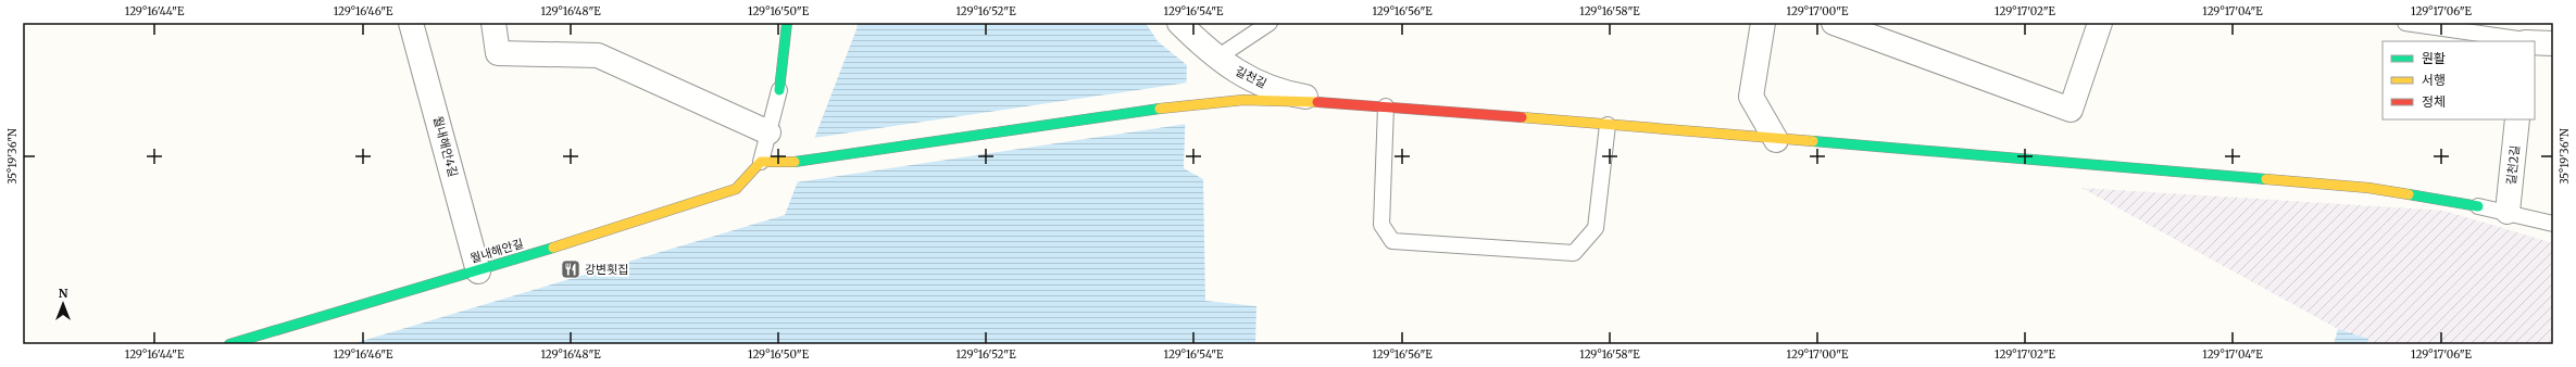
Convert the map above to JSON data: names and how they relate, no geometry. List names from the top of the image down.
{
  "streets": {
    "street": [
      "길천길",
      "월내해안4길",
      "길천2길",
      "월내해안길"
    ]
  },
  "crossings": [
    ["월내해안4길", "월내해안길"]
  ],
  "places": {
    "restaurant": ["강변횟집"]
  },
  "legend": ["원활", "서행", "정체"],
  "north": "top",
  "coordinates": [
    "129°16'44\"E",
    "129°16'46\"E",
    "129°16'48\"E",
    "129°16'50\"E",
    "129°16'52\"E",
    "129°16'54\"E",
    "129°16'56\"E",
    "129°16'58\"E",
    "129°17'00\"E",
    "129°17'02\"E",
    "129°17'04\"E",
    "129°17'06\"E",
    "35°19'36\"N"
  ]
}
